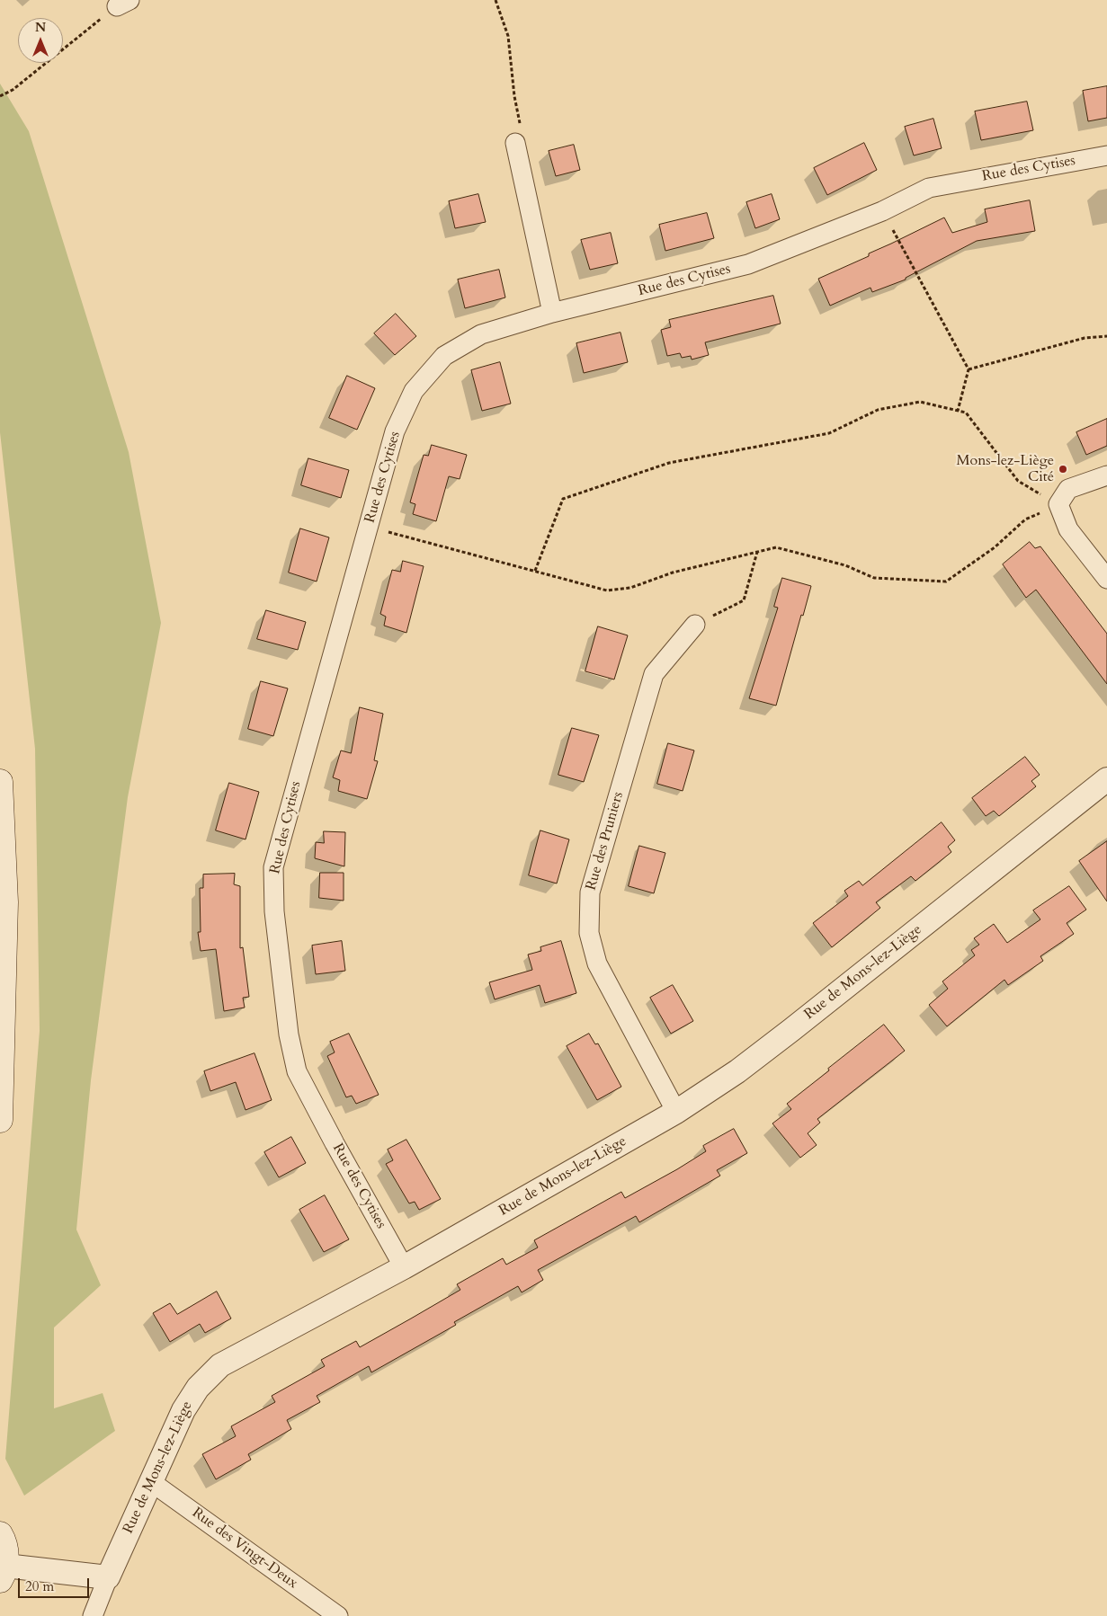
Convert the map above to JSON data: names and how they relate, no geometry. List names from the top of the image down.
{
  "streets": {
    "street": [
      "Rue des Cytises",
      "Rue des Pruniers",
      "Rue de Mons-lez-Liège",
      "Rue des Vingt-Deux"
    ]
  },
  "crossings": [
    ["Rue des Cytises", "Rue de Mons-lez-Liège"],
    ["Rue des Pruniers", "Rue de Mons-lez-Liège"],
    ["Rue de Mons-lez-Liège", "Rue des Vingt-Deux"]
  ],
  "places": ["Mons-lez-Liège Cité"],
  "scale_bar": "20 m",
  "north": "top"
}
